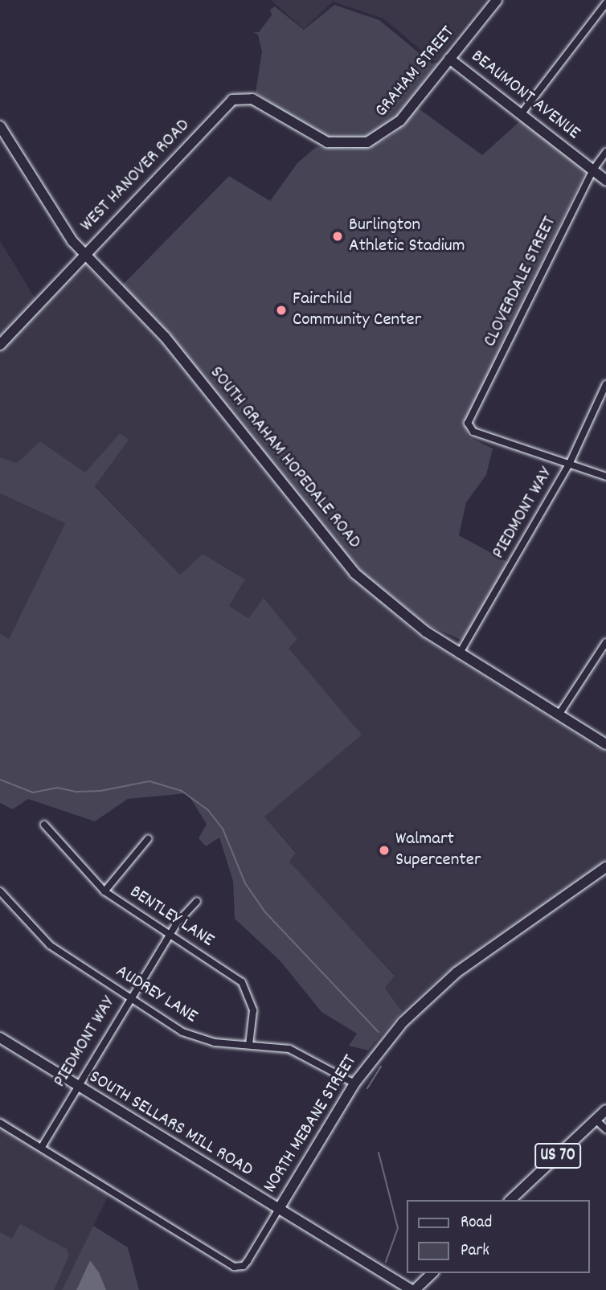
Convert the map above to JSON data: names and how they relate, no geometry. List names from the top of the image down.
{
  "streets": {
    "street": [
      "GRAHAM STREET",
      "BEAUMONT AVENUE",
      "WEST HANOVER ROAD",
      "CLOVERDALE STREET",
      "SOUTH GRAHAM HOPEDALE ROAD",
      "PIEDMONT WAY",
      "BENTLEY LANE",
      "AUDREY LANE",
      "SOUTH SELLARS MILL ROAD",
      "NORTH MEBANE STREET",
      "US 70"
    ]
  },
  "crossings": [
    ["GRAHAM STREET", "BEAUMONT AVENUE"],
    ["GRAHAM STREET", "WEST HANOVER ROAD"],
    ["BEAUMONT AVENUE", "CLOVERDALE STREET"],
    ["WEST HANOVER ROAD", "SOUTH GRAHAM HOPEDALE ROAD"],
    ["CLOVERDALE STREET", "PIEDMONT WAY"],
    ["SOUTH GRAHAM HOPEDALE ROAD", "PIEDMONT WAY"],
    ["PIEDMONT WAY", "BENTLEY LANE"],
    ["PIEDMONT WAY", "AUDREY LANE"],
    ["PIEDMONT WAY", "SOUTH SELLARS MILL ROAD"],
    ["PIEDMONT WAY", "NORTH MEBANE STREET"],
    ["BENTLEY LANE", "AUDREY LANE"],
    ["AUDREY LANE", "NORTH MEBANE STREET"],
    ["SOUTH SELLARS MILL ROAD", "NORTH MEBANE STREET"]
  ],
  "places": ["Burlington Athletic Stadium", "Fairchild Community Center", "Walmart Supercenter"],
  "legend": ["Road", "Park"]
}
